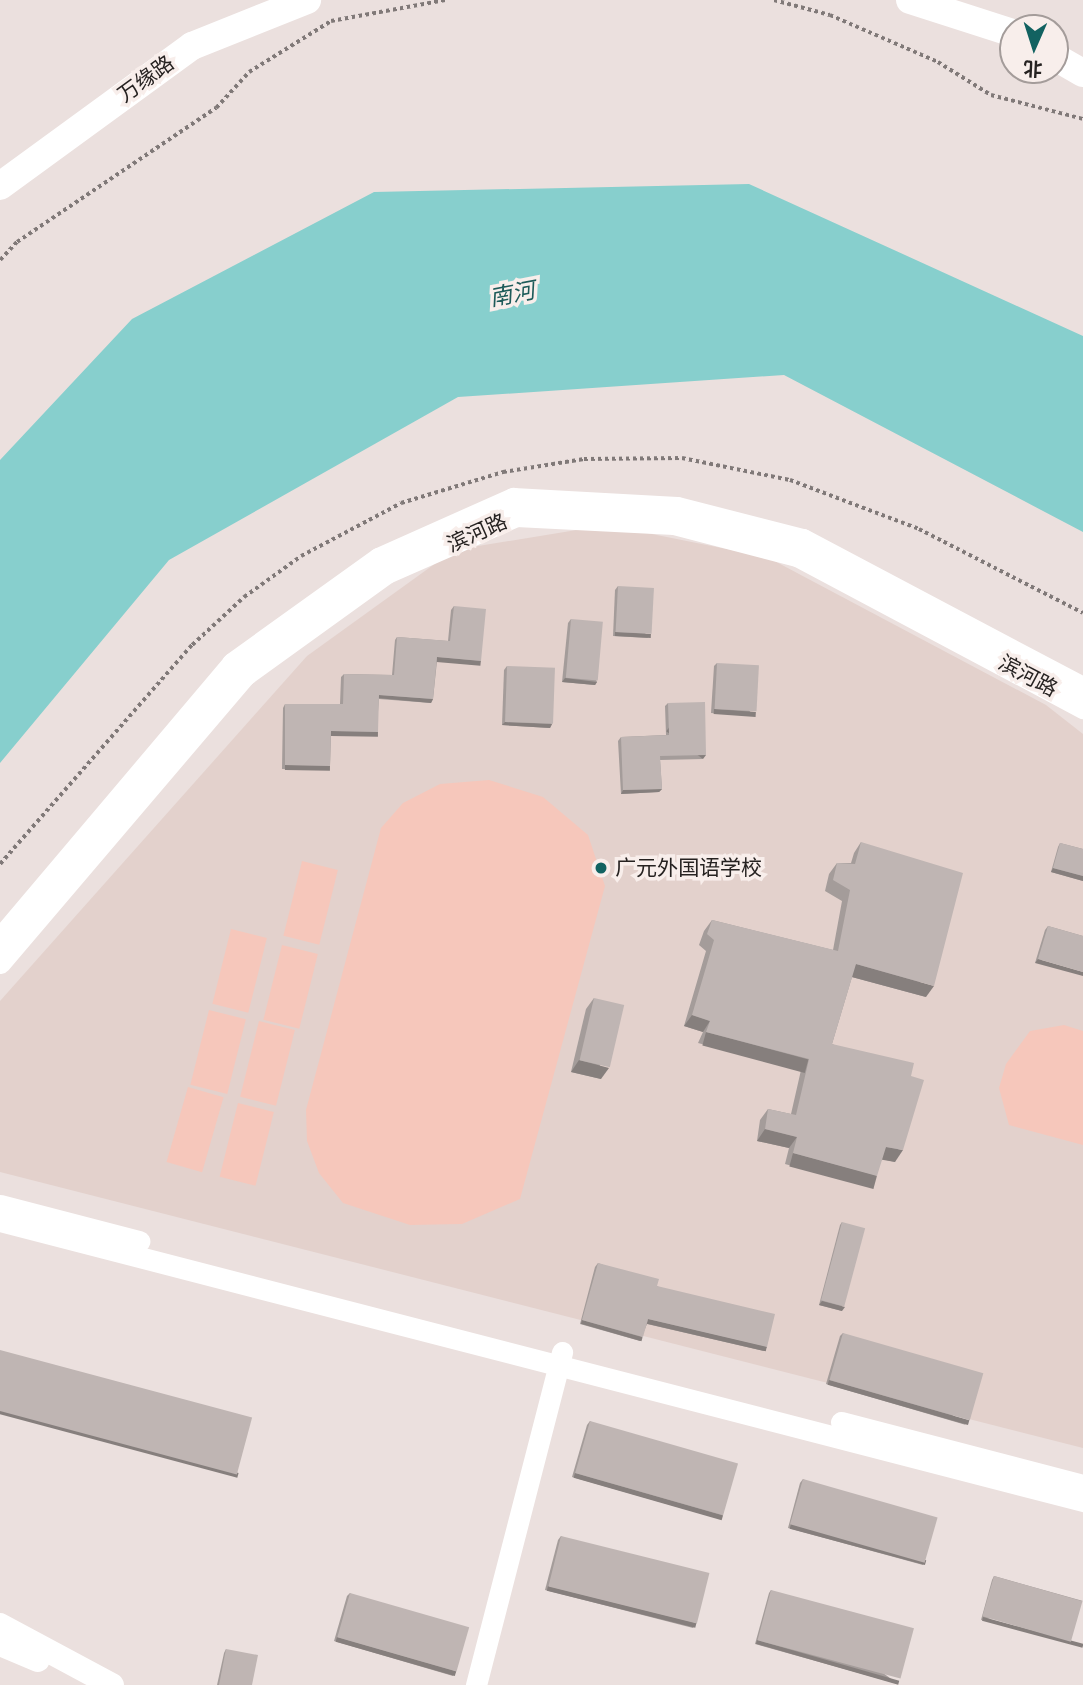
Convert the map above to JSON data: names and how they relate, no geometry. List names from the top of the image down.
{
  "streets": {
    "highway": ["万缘路"],
    "street": ["滨河路"]
  },
  "water": ["南河"],
  "places": ["广元外国语学校"],
  "north": "bottom"
}
